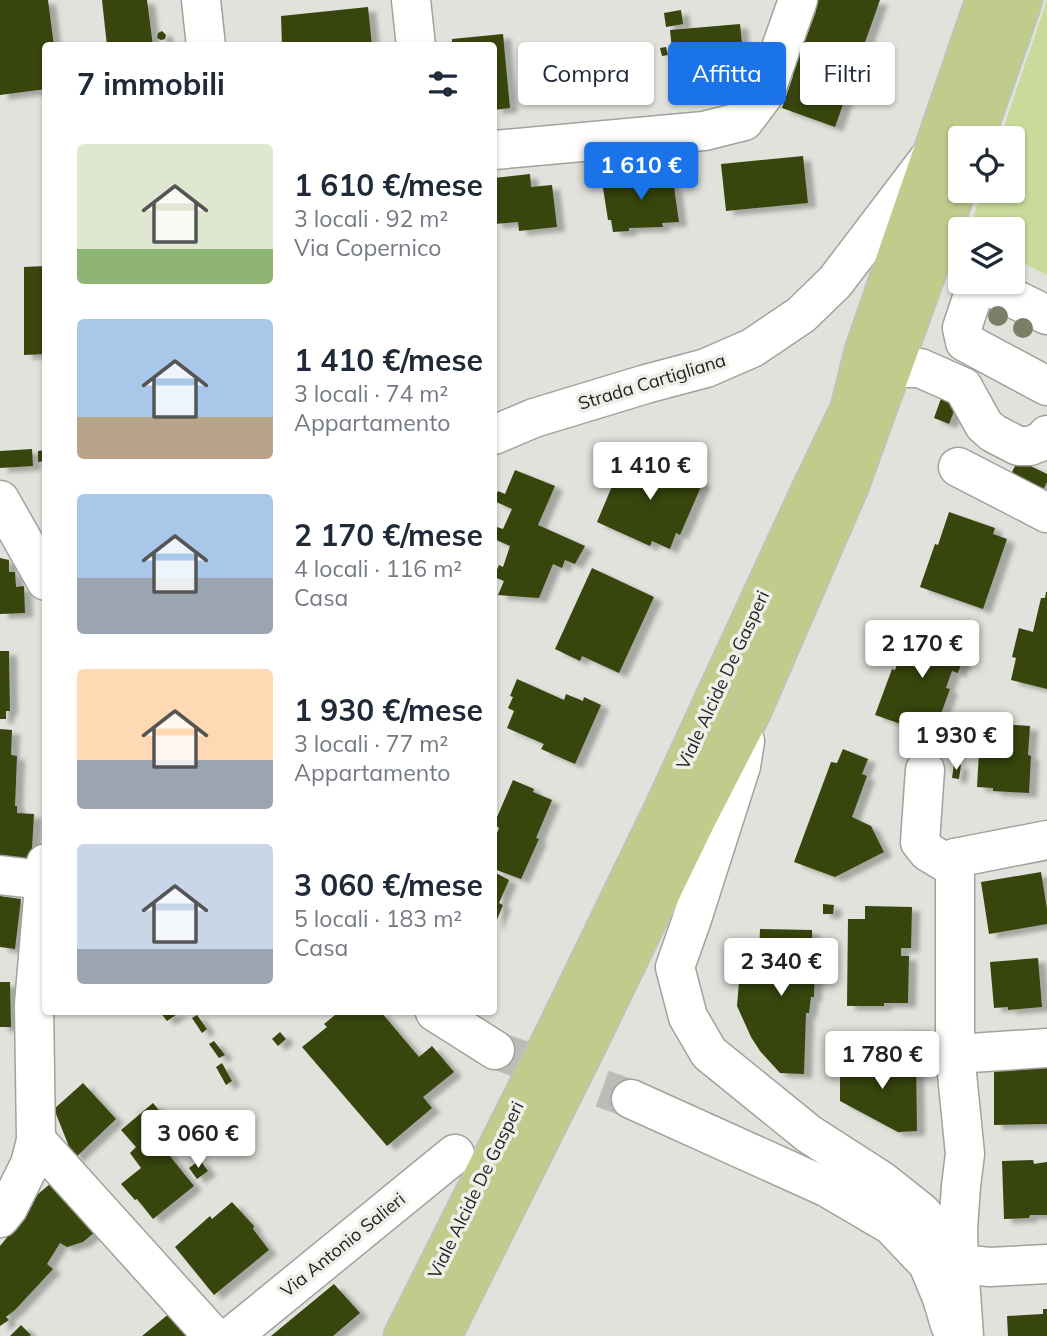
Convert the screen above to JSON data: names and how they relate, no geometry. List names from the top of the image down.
{
  "streets": {
    "main road": ["Viale Alcide De Gasperi"],
    "street": ["Strada Cartigliana", "Via Antonio Salieri"]
  },
  "crossings": [
    ["Strada Cartigliana", "Viale Alcide De Gasperi"]
  ],
  "page": {
    "chip": ["Compra", "Affitta", "Filtri"],
    "heading": "7 immobili",
    "list": [
      {
        "name": "1 610 €/mese",
        "note": "3 locali · 92 m² · Via Copernico"
      },
      {
        "name": "1 410 €/mese",
        "note": "3 locali · 74 m² · Appartamento"
      },
      {
        "name": "2 170 €/mese",
        "note": "4 locali · 116 m² · Casa"
      },
      {
        "name": "1 930 €/mese",
        "note": "3 locali · 77 m² · Appartamento"
      },
      {
        "name": "3 060 €/mese",
        "note": "5 locali · 183 m² · Casa"
      }
    ],
    "price": [
      "1 610 €",
      "1 410 €",
      "2 170 €",
      "1 930 €",
      "2 340 €",
      "1 780 €",
      "3 060 €"
    ]
  }
}
